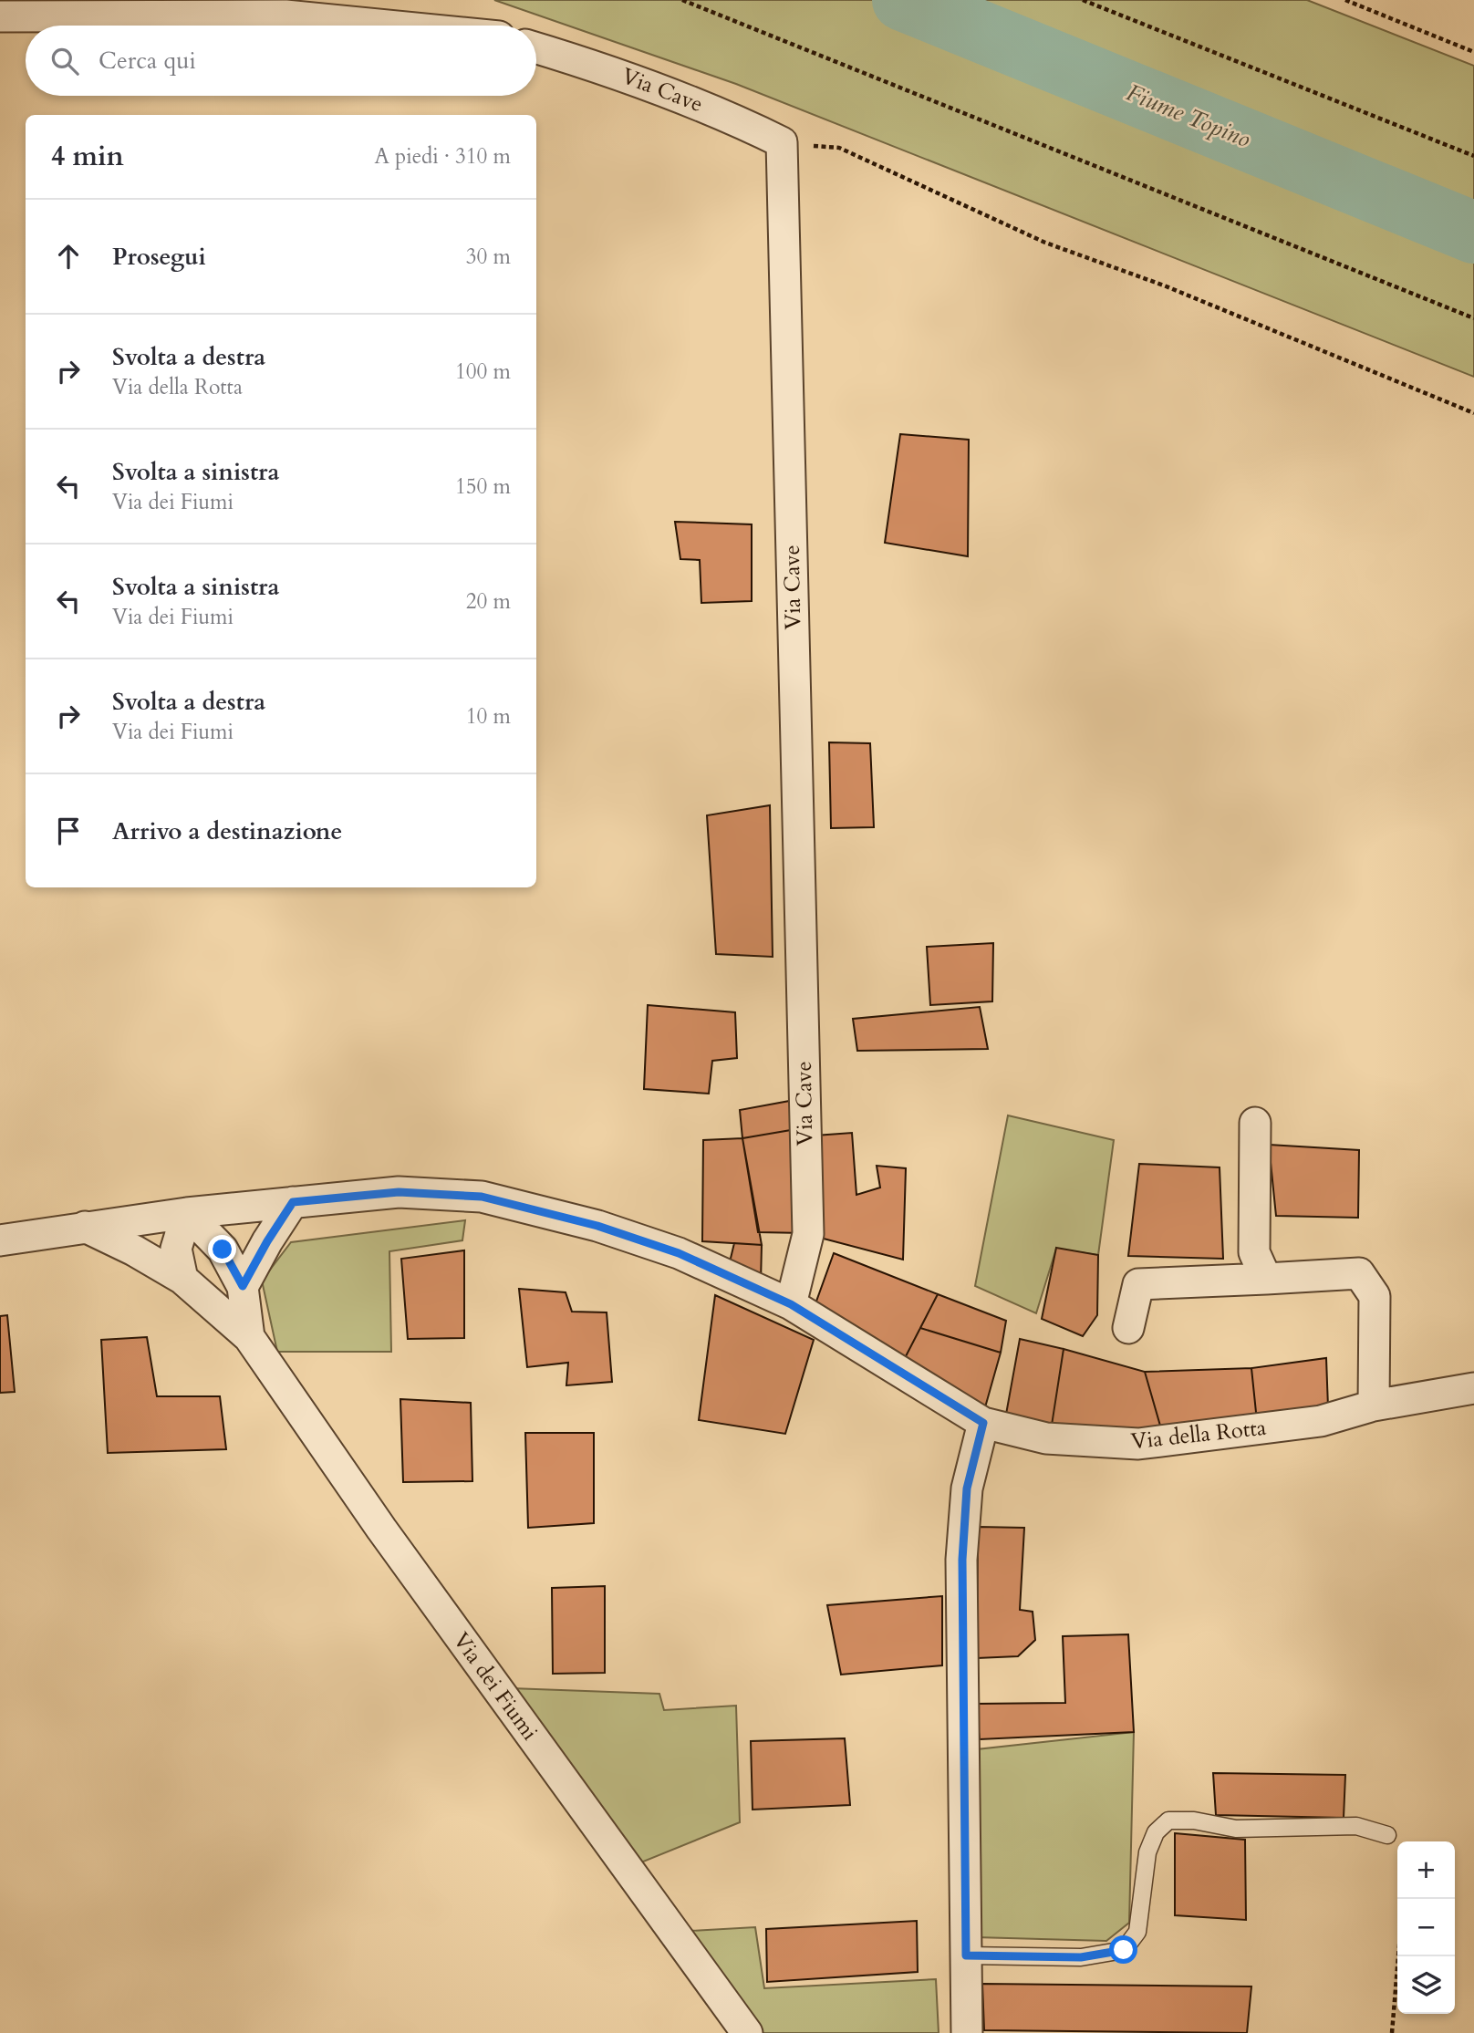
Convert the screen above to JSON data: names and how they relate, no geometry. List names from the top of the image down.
{
  "streets": {
    "street": ["Via Cave", "Via della Rotta", "Via dei Fiumi"]
  },
  "water": ["Fiume Topino"],
  "page": {
    "search": "Cerca qui",
    "heading": ["4 min", "A piedi · 310 m"],
    "list": [
      ["Prosegui", "30 m"],
      ["Svolta a destra", "Via della Rotta", "100 m"],
      ["Svolta a sinistra", "Via dei Fiumi", "150 m"],
      ["Svolta a sinistra", "Via dei Fiumi", "20 m"],
      ["Svolta a destra", "Via dei Fiumi", "10 m"],
      "Arrivo a destinazione"
    ],
    "map_buttons": ["+", "−"]
  }
}
